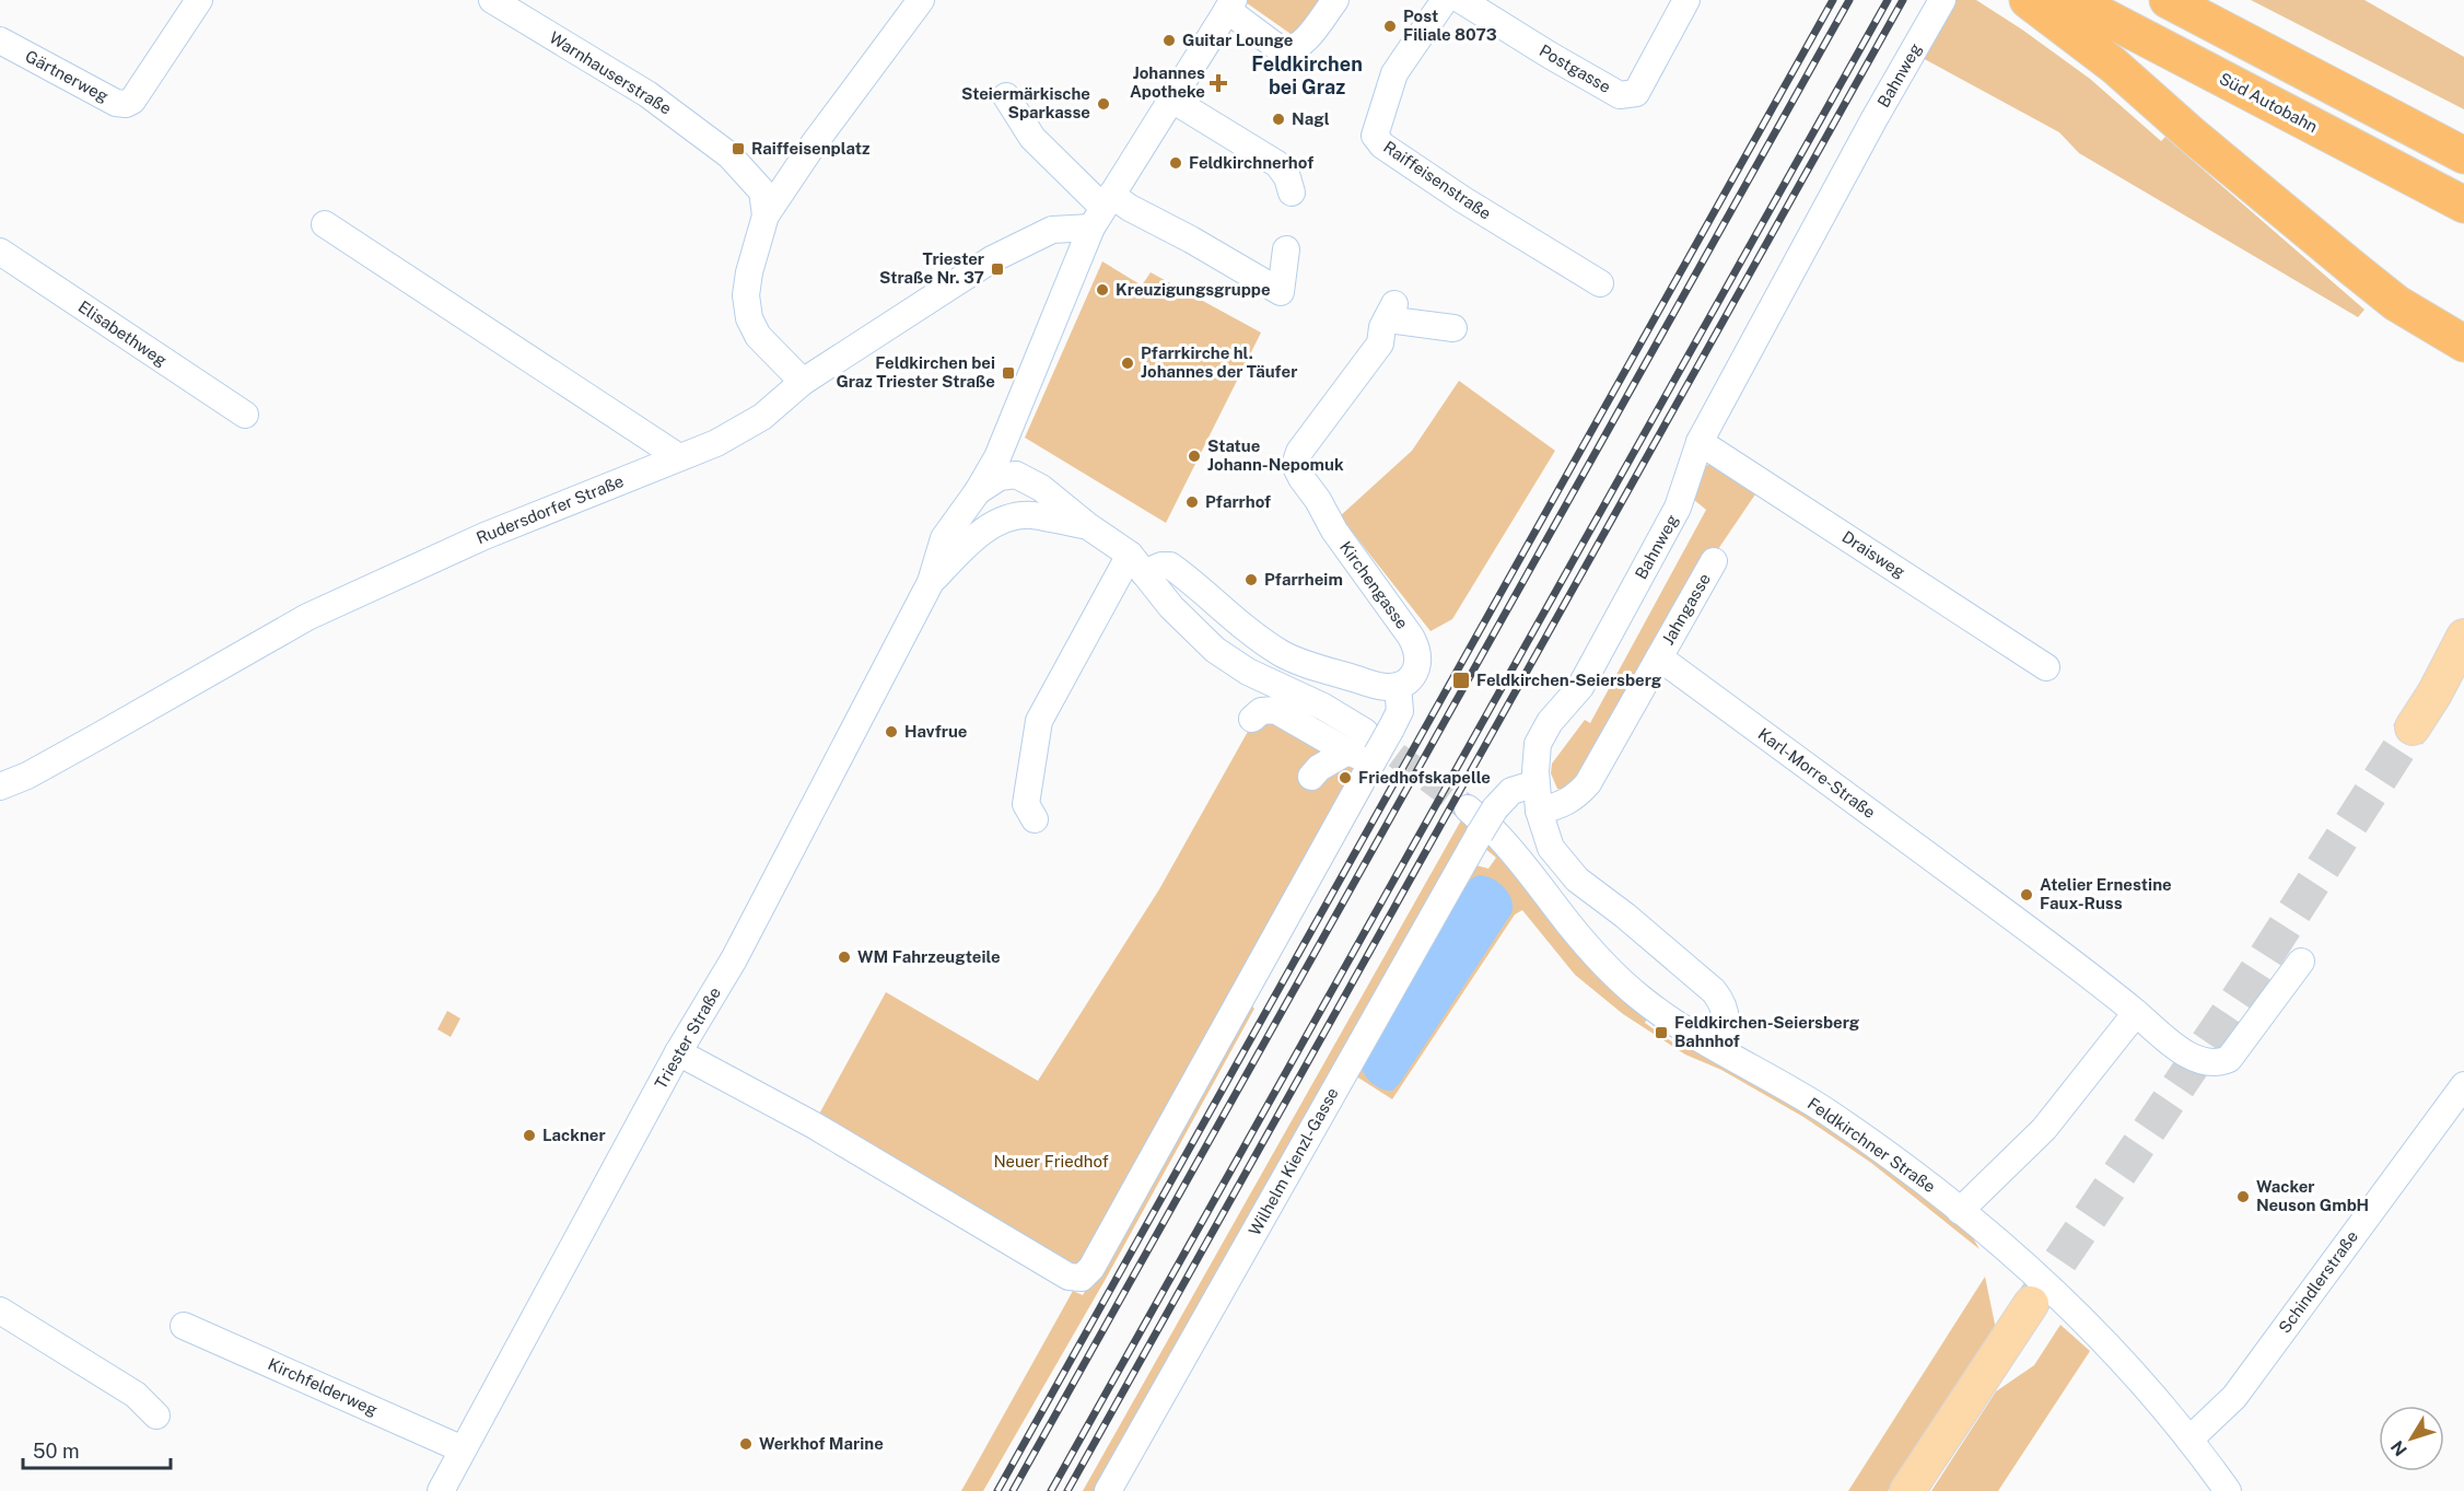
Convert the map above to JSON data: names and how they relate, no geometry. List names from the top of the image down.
{
  "streets": {
    "highway": ["Süd Autobahn"],
    "street": [
      "Postgasse",
      "Warnhauserstraße",
      "Bahnweg",
      "Gärtnerweg",
      "Raiffeisenstraße",
      "Elisabethweg",
      "Rudersdorfer Straße",
      "Draisweg",
      "Kirchengasse",
      "Jahngasse",
      "Karl-Morre-Straße",
      "Triester Straße",
      "Feldkirchner Straße",
      "Wilhelm Kienzl-Gasse",
      "Schindlerstraße",
      "Kirchfelderweg"
    ]
  },
  "crossings": [
    ["Bahnweg", "Draisweg"],
    ["Bahnweg", "Feldkirchner Straße"],
    ["Jahngasse", "Karl-Morre-Straße"],
    ["Triester Straße", "Kirchfelderweg"],
    ["Feldkirchner Straße", "Wilhelm Kienzl-Gasse"],
    ["Feldkirchner Straße", "Schindlerstraße"]
  ],
  "districts": ["Feldkirchen bei Graz"],
  "parks": ["Neuer Friedhof"],
  "places": {
    "other": [
      "Post Filiale 8073",
      "Guitar Lounge",
      "Steiermärkische Sparkasse",
      "Nagl",
      "Feldkirchnerhof",
      "Kreuzigungsgruppe",
      "Pfarrkirche hl. Johannes der Täufer",
      "Statue Johann-Nepomuk",
      "Pfarrhof",
      "Pfarrheim",
      "Havfrue",
      "Friedhofskapelle",
      "Atelier Ernestine Faux-Russ",
      "WM Fahrzeugteile",
      "Lackner",
      "Wacker Neuson GmbH",
      "Werkhof Marine"
    ],
    "health": ["Johannes Apotheke"],
    "transit": [
      "Raiffeisenplatz",
      "Triester Straße Nr. 37",
      "Feldkirchen bei Graz Triester Straße",
      "Feldkirchen-Seiersberg",
      "Feldkirchen-Seiersberg Bahnhof"
    ]
  },
  "scale_bar": "50 m",
  "north": "bottom left"
}
